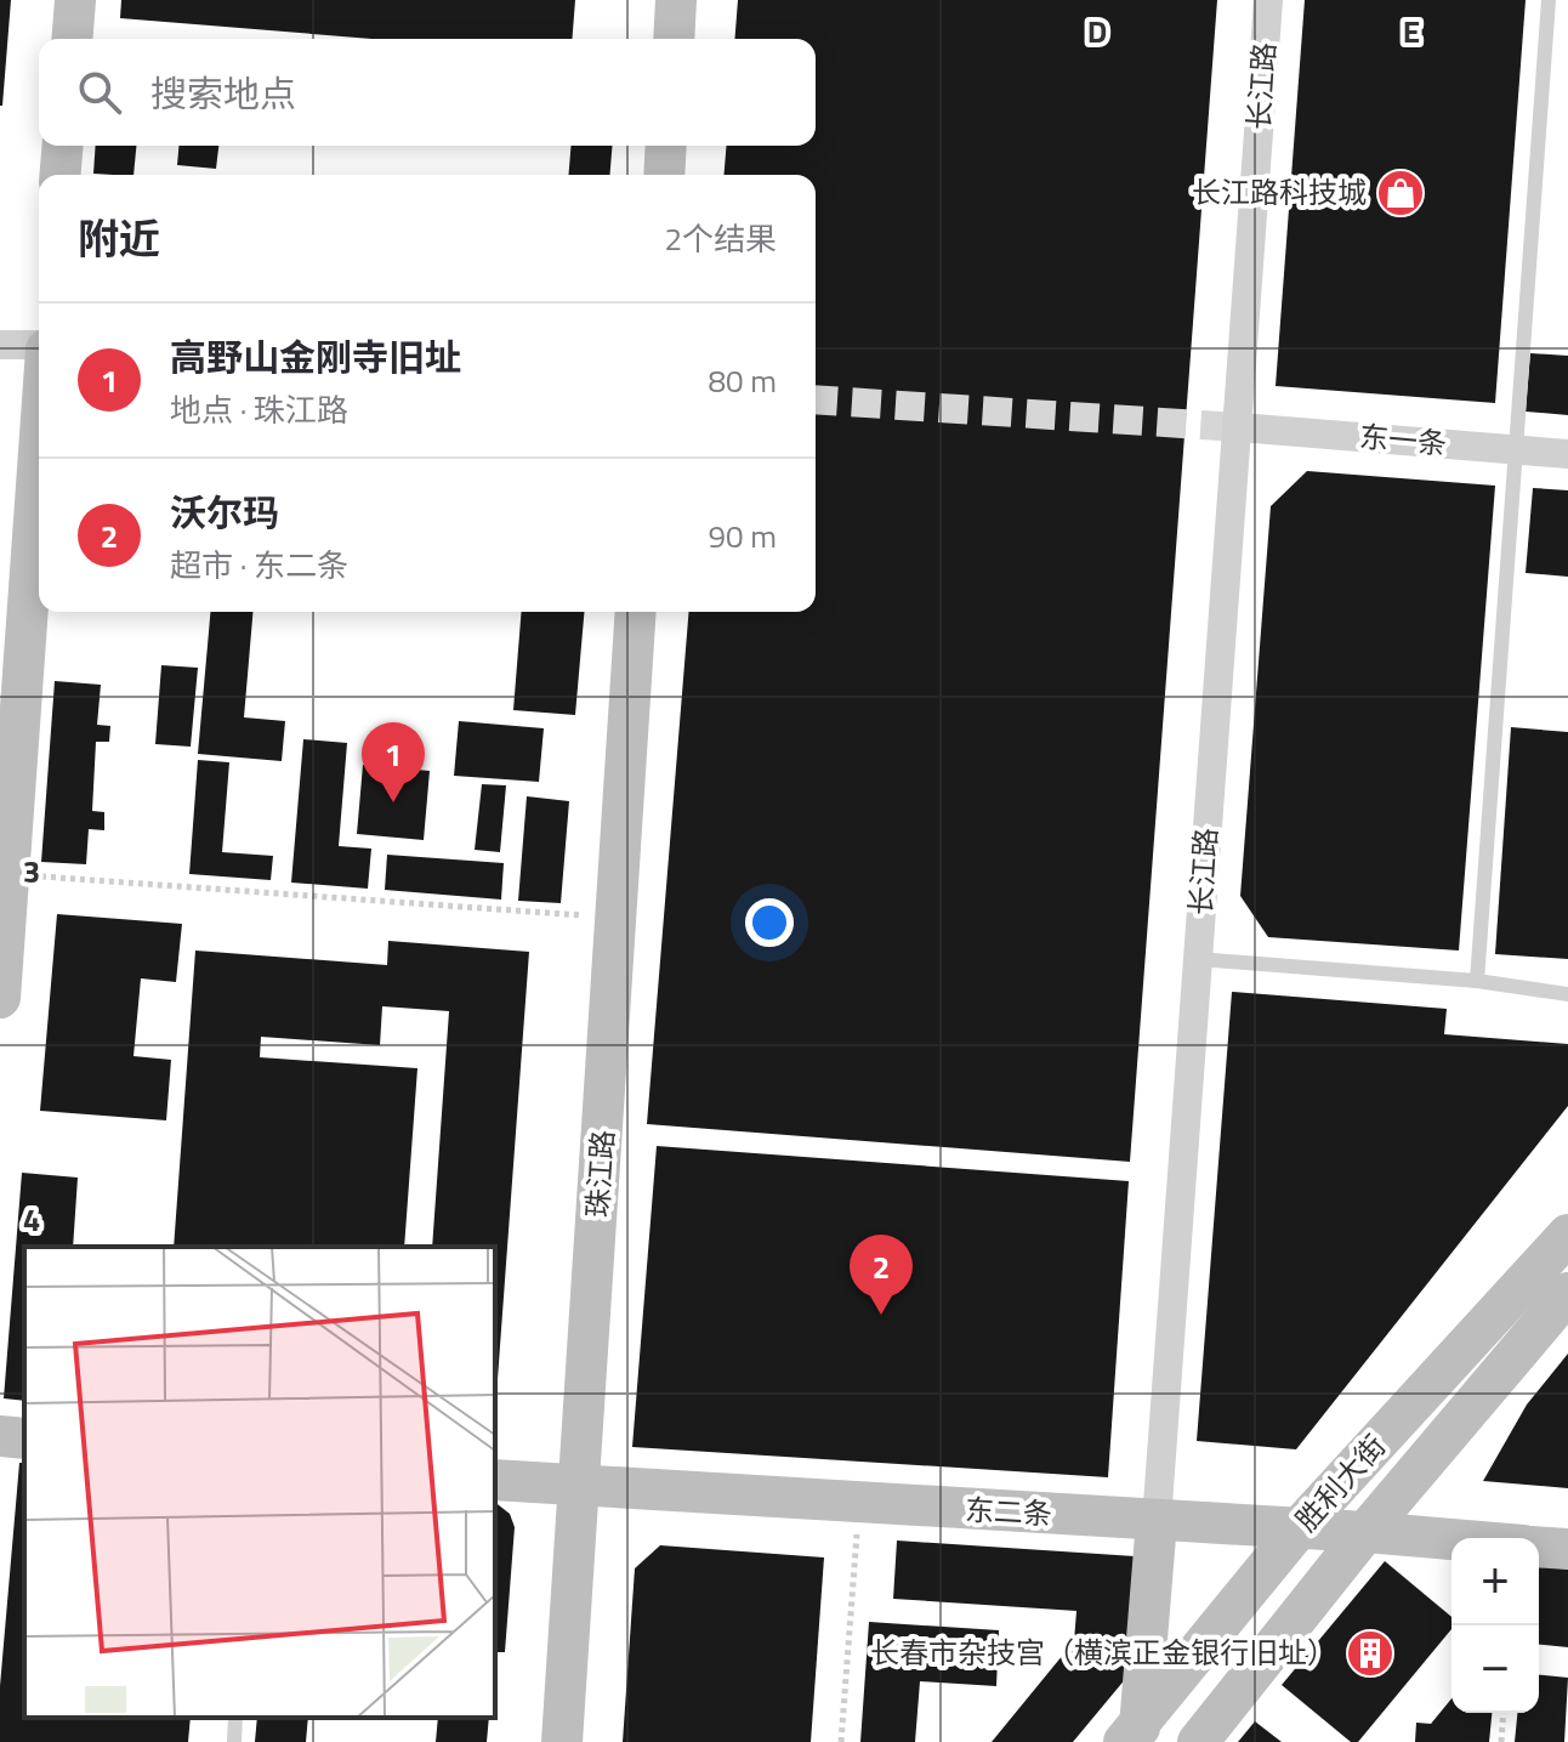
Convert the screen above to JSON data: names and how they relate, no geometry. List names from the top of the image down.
{
  "streets": {
    "main road": [
      "长江路",
      "珠江路",
      "胜利大街",
      "东二条"
    ],
    "street": ["东一条"]
  },
  "crossings": [
    ["长江路", "东一条"],
    ["长江路", "胜利大街"],
    ["长江路", "东二条"],
    ["珠江路", "东二条"],
    ["胜利大街", "东二条"]
  ],
  "places": {
    "shop": ["长江路科技城"],
    "building": ["长春市杂技宫（横滨正金银行旧址）"]
  },
  "page": {
    "search": "搜索地点",
    "heading": ["附近", "2个结果"],
    "list": [
      {
        "mark": "1",
        "name": "高野山金刚寺旧址",
        "note": "地点 · 珠江路",
        "value": "80 m"
      },
      {
        "mark": "2",
        "name": "沃尔玛",
        "note": "超市 · 东二条",
        "value": "90 m"
      }
    ],
    "pins": ["1", "2"],
    "map_buttons": ["+", "−"]
  },
  "grid": {
    "columns": ["D", "E"],
    "rows": ["3", "4"]
  }
}
